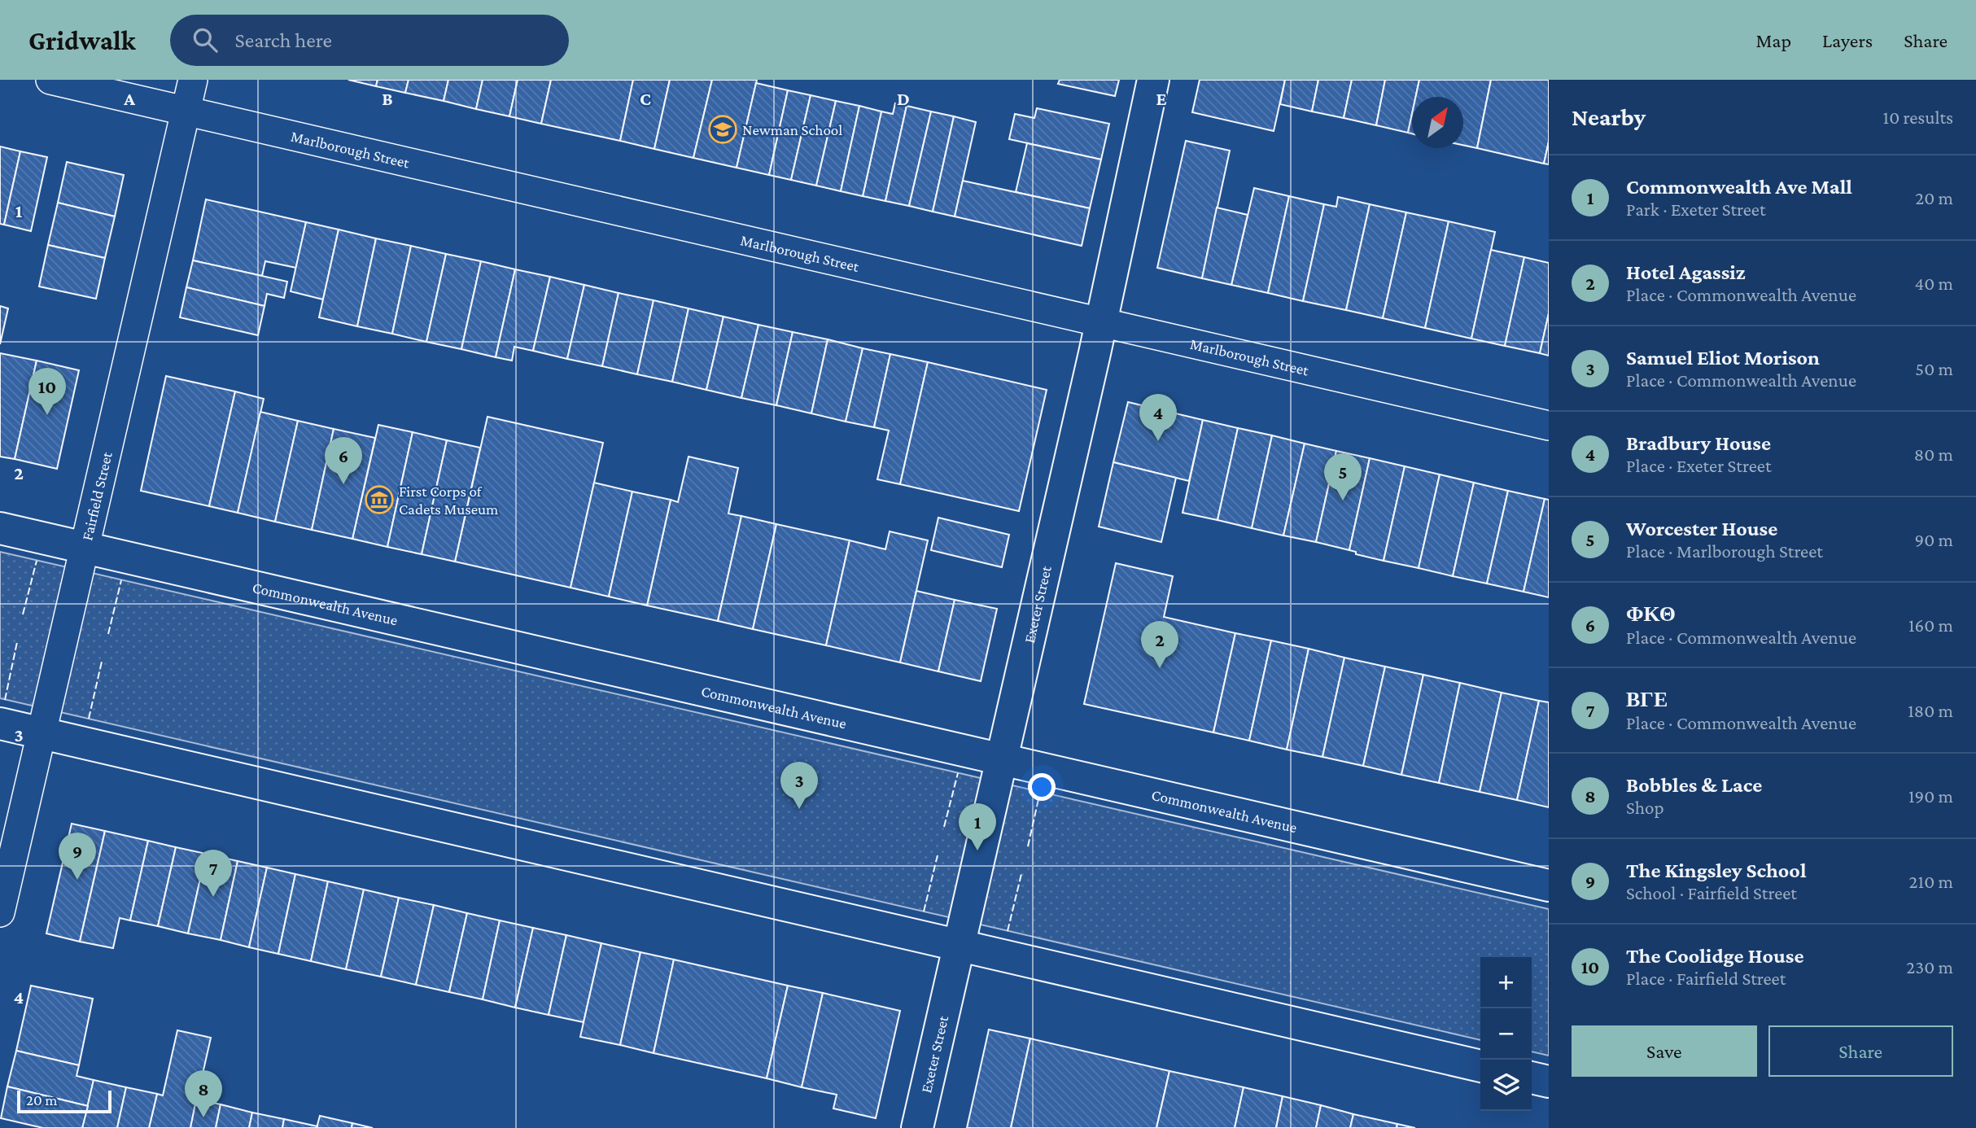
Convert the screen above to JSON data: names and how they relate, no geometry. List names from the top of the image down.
{
  "streets": {
    "main road": ["Commonwealth Avenue", "Exeter Street"],
    "street": ["Marlborough Street", "Fairfield Street"]
  },
  "crossings": [
    ["Marlborough Street", "Fairfield Street"],
    ["Marlborough Street", "Exeter Street"],
    ["Fairfield Street", "Commonwealth Avenue"],
    ["Commonwealth Avenue", "Exeter Street"]
  ],
  "places": {
    "school or university": ["Newman School"],
    "museum": ["First Corps of Cadets Museum"]
  },
  "scale_bar": "20 m",
  "north": "top right",
  "page": {
    "header": "Gridwalk",
    "search": "Search here",
    "nav": ["Map", "Layers", "Share"],
    "heading": ["Nearby", "10 results"],
    "list": [
      {
        "mark": "1",
        "name": "Commonwealth Ave Mall",
        "note": "Park · Exeter Street",
        "value": "20 m"
      },
      {
        "mark": "2",
        "name": "Hotel Agassiz",
        "note": "Place · Commonwealth Avenue",
        "value": "40 m"
      },
      {
        "mark": "3",
        "name": "Samuel Eliot Morison",
        "note": "Place · Commonwealth Avenue",
        "value": "50 m"
      },
      {
        "mark": "4",
        "name": "Bradbury House",
        "note": "Place · Exeter Street",
        "value": "80 m"
      },
      {
        "mark": "5",
        "name": "Worcester House",
        "note": "Place · Marlborough Street",
        "value": "90 m"
      },
      {
        "mark": "6",
        "name": "ΦΚΘ",
        "note": "Place · Commonwealth Avenue",
        "value": "160 m"
      },
      {
        "mark": "7",
        "name": "ΒΓΕ",
        "note": "Place · Commonwealth Avenue",
        "value": "180 m"
      },
      {
        "mark": "8",
        "name": "Bobbles & Lace",
        "note": "Shop",
        "value": "190 m"
      },
      {
        "mark": "9",
        "name": "The Kingsley School",
        "note": "School · Fairfield Street",
        "value": "210 m"
      },
      {
        "mark": "10",
        "name": "The Coolidge House",
        "note": "Place · Fairfield Street",
        "value": "230 m"
      }
    ],
    "pins": [
      "10",
      "4",
      "6",
      "5",
      "2",
      "3",
      "1",
      "9",
      "7",
      "8"
    ],
    "map_buttons": ["+", "−"],
    "buttons": ["Save", "Share"],
    "scale": "20 m"
  },
  "grid": {
    "columns": [
      "A",
      "B",
      "C",
      "D",
      "E"
    ],
    "rows": [
      "1",
      "2",
      "3",
      "4"
    ]
  }
}
